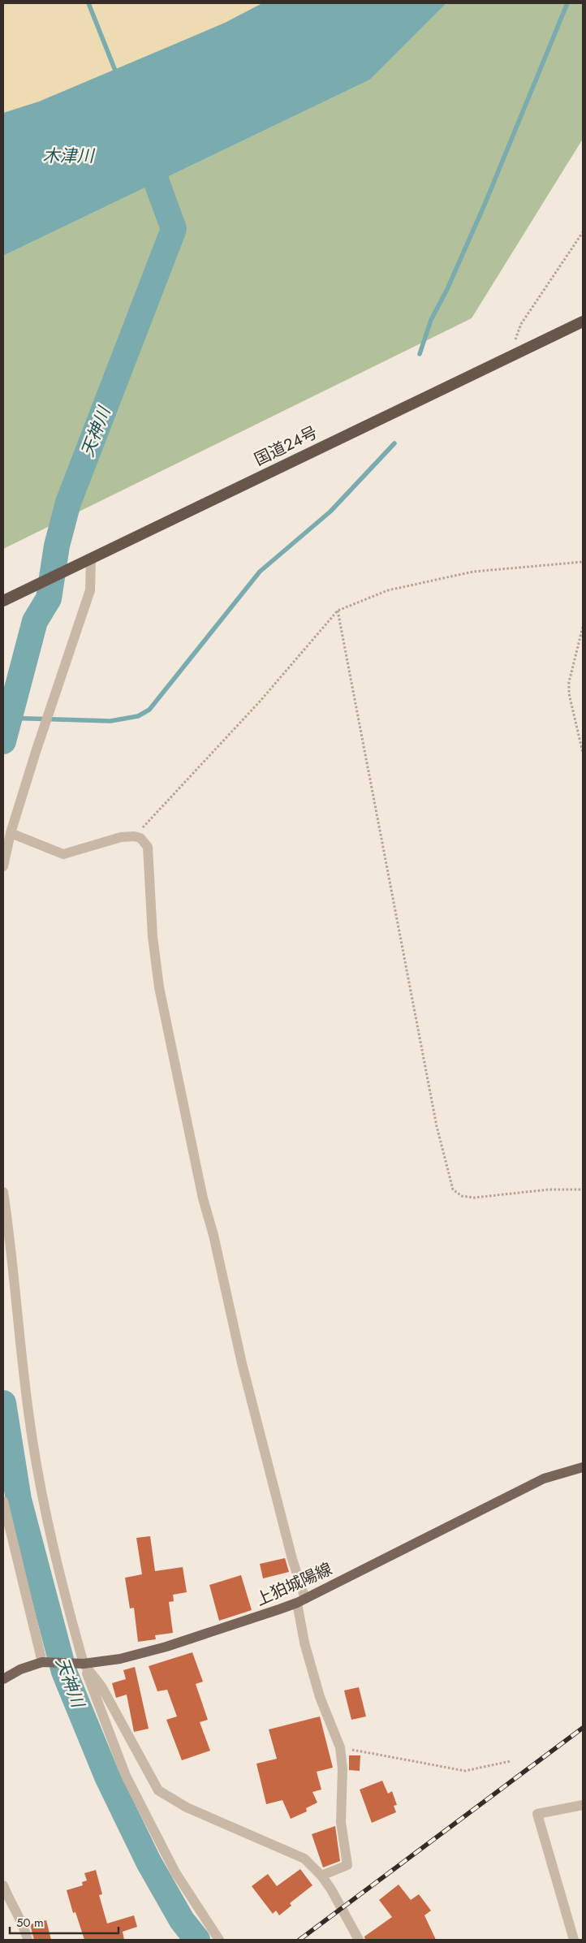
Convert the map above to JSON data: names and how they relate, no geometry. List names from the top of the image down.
{
  "streets": {
    "highway": ["国道24号"],
    "main road": ["上狛城陽線"]
  },
  "water": ["木津川", "天神川"],
  "scale_bar": "50 m"
}
